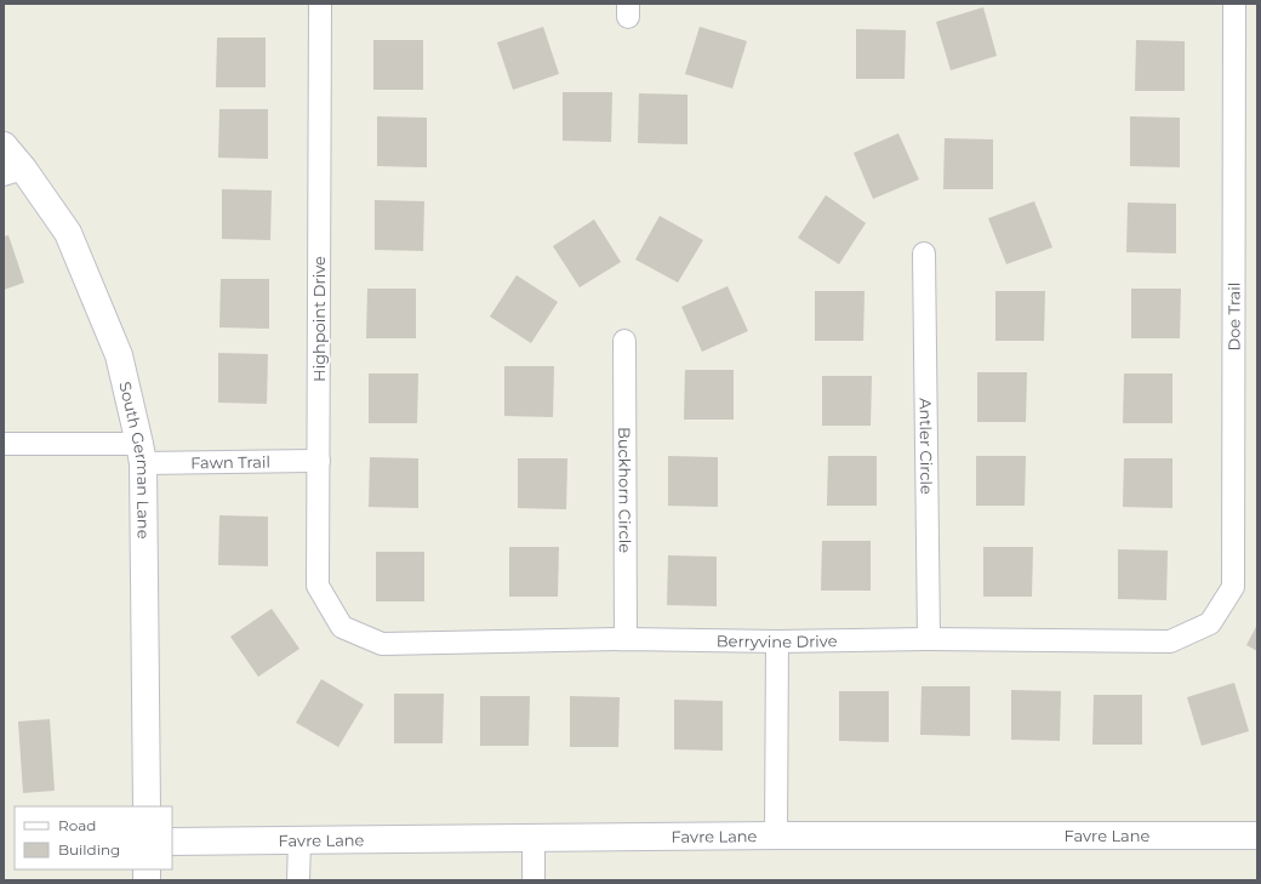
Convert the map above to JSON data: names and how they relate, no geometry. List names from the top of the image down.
{
  "streets": {
    "street": [
      "Doe Trail",
      "Highpoint Drive",
      "Antler Circle",
      "South German Lane",
      "Fawn Trail",
      "Buckhorn Circle",
      "Berryvine Drive",
      "Favre Lane"
    ]
  },
  "crossings": [
    ["Doe Trail", "Berryvine Drive"],
    ["Highpoint Drive", "Fawn Trail"],
    ["Highpoint Drive", "Berryvine Drive"],
    ["Antler Circle", "Berryvine Drive"],
    ["South German Lane", "Fawn Trail"],
    ["Buckhorn Circle", "Berryvine Drive"]
  ],
  "legend": ["Road", "Building"]
}
